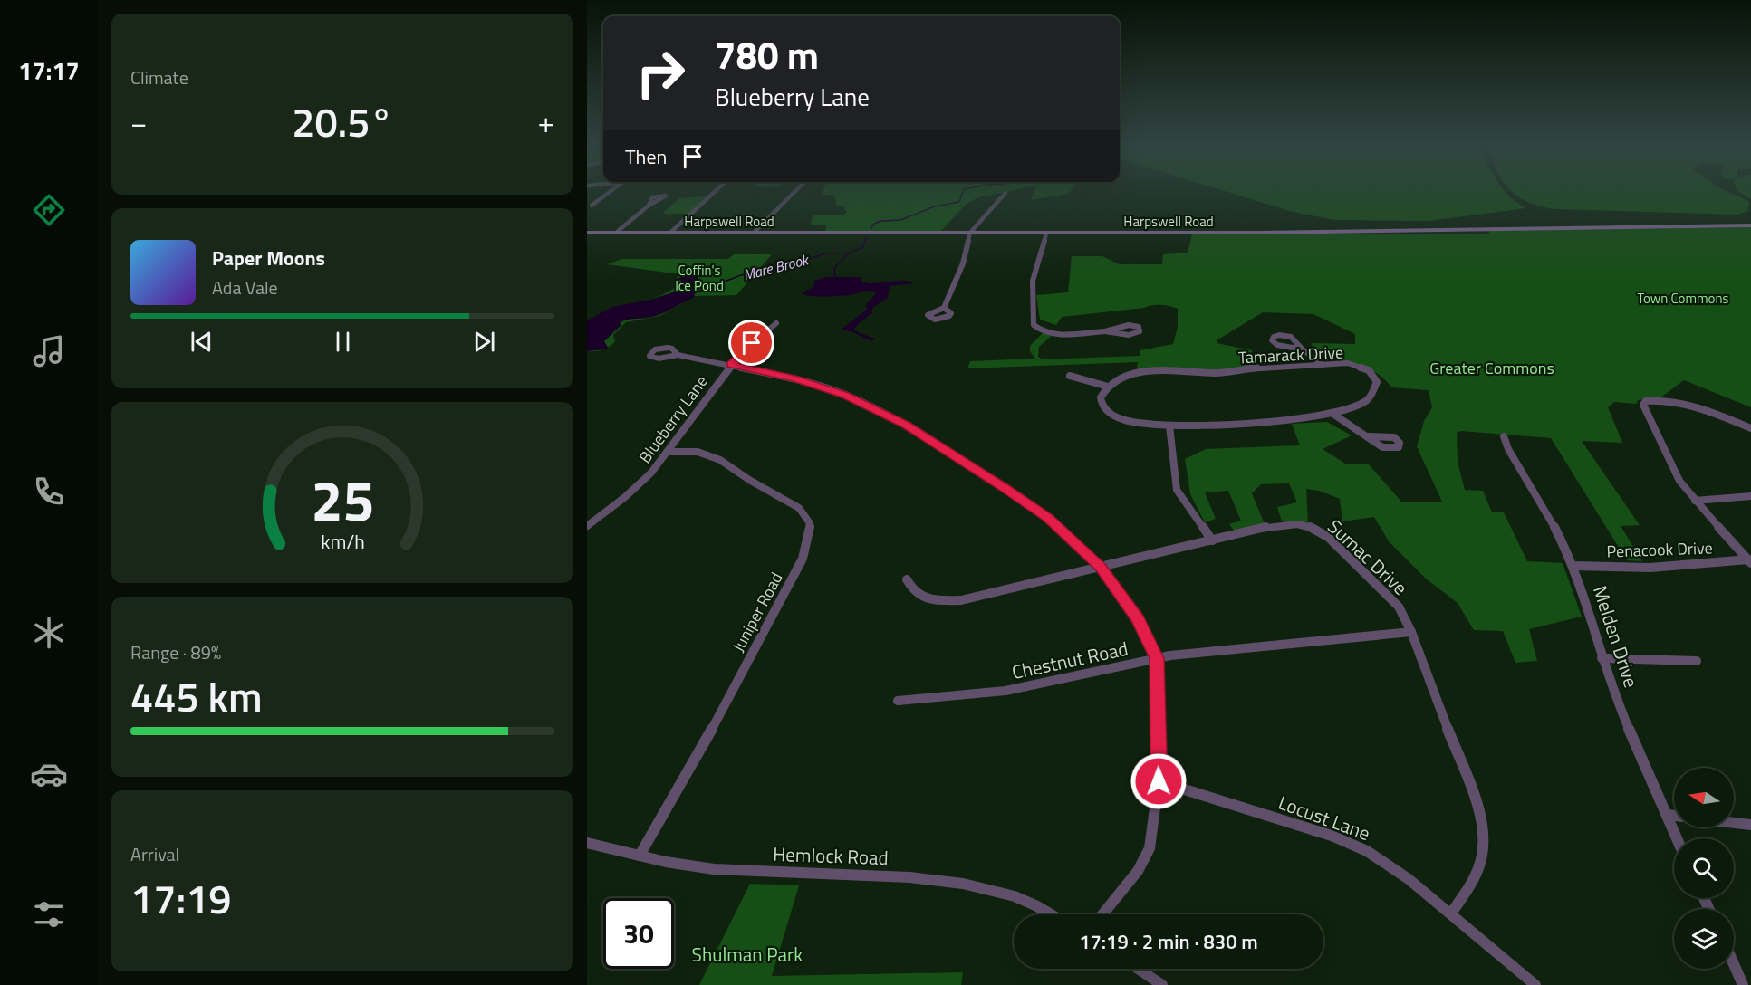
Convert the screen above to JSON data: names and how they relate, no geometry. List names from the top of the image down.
{
  "streets": {
    "main road": ["Harpswell Road"],
    "street": [
      "Tamarack Drive",
      "Blueberry Lane",
      "Penacook Drive",
      "Sumac Drive",
      "Juniper Road",
      "Melden Drive",
      "Chestnut Road",
      "Locust Lane",
      "Hemlock Road"
    ]
  },
  "crossings": [
    ["Blueberry Lane", "Juniper Road"],
    ["Penacook Drive", "Melden Drive"],
    ["Sumac Drive", "Chestnut Road"],
    ["Sumac Drive", "Locust Lane"],
    ["Juniper Road", "Hemlock Road"]
  ],
  "water": ["Mare Brook"],
  "parks": [
    "Coffin's Ice Pond",
    "Town Commons",
    "Greater Commons",
    "Shulman Park"
  ],
  "north": "left",
  "page": {
    "tabs": "17:17",
    "tile": [
      "Climate",
      ["Range · 89%", "445 km"],
      ["Arrival", "17:19"]
    ],
    "turn": ["780 m", "Blueberry Lane"],
    "heat": ["−", "20.5°", "+"],
    "then": "Then",
    "song": ["Paper Moons", "Ada Vale"],
    "limit": "30",
    "trip": "17:19 · 2 min · 830 m",
    "gauge": ["25", "km/h"]
  }
}
